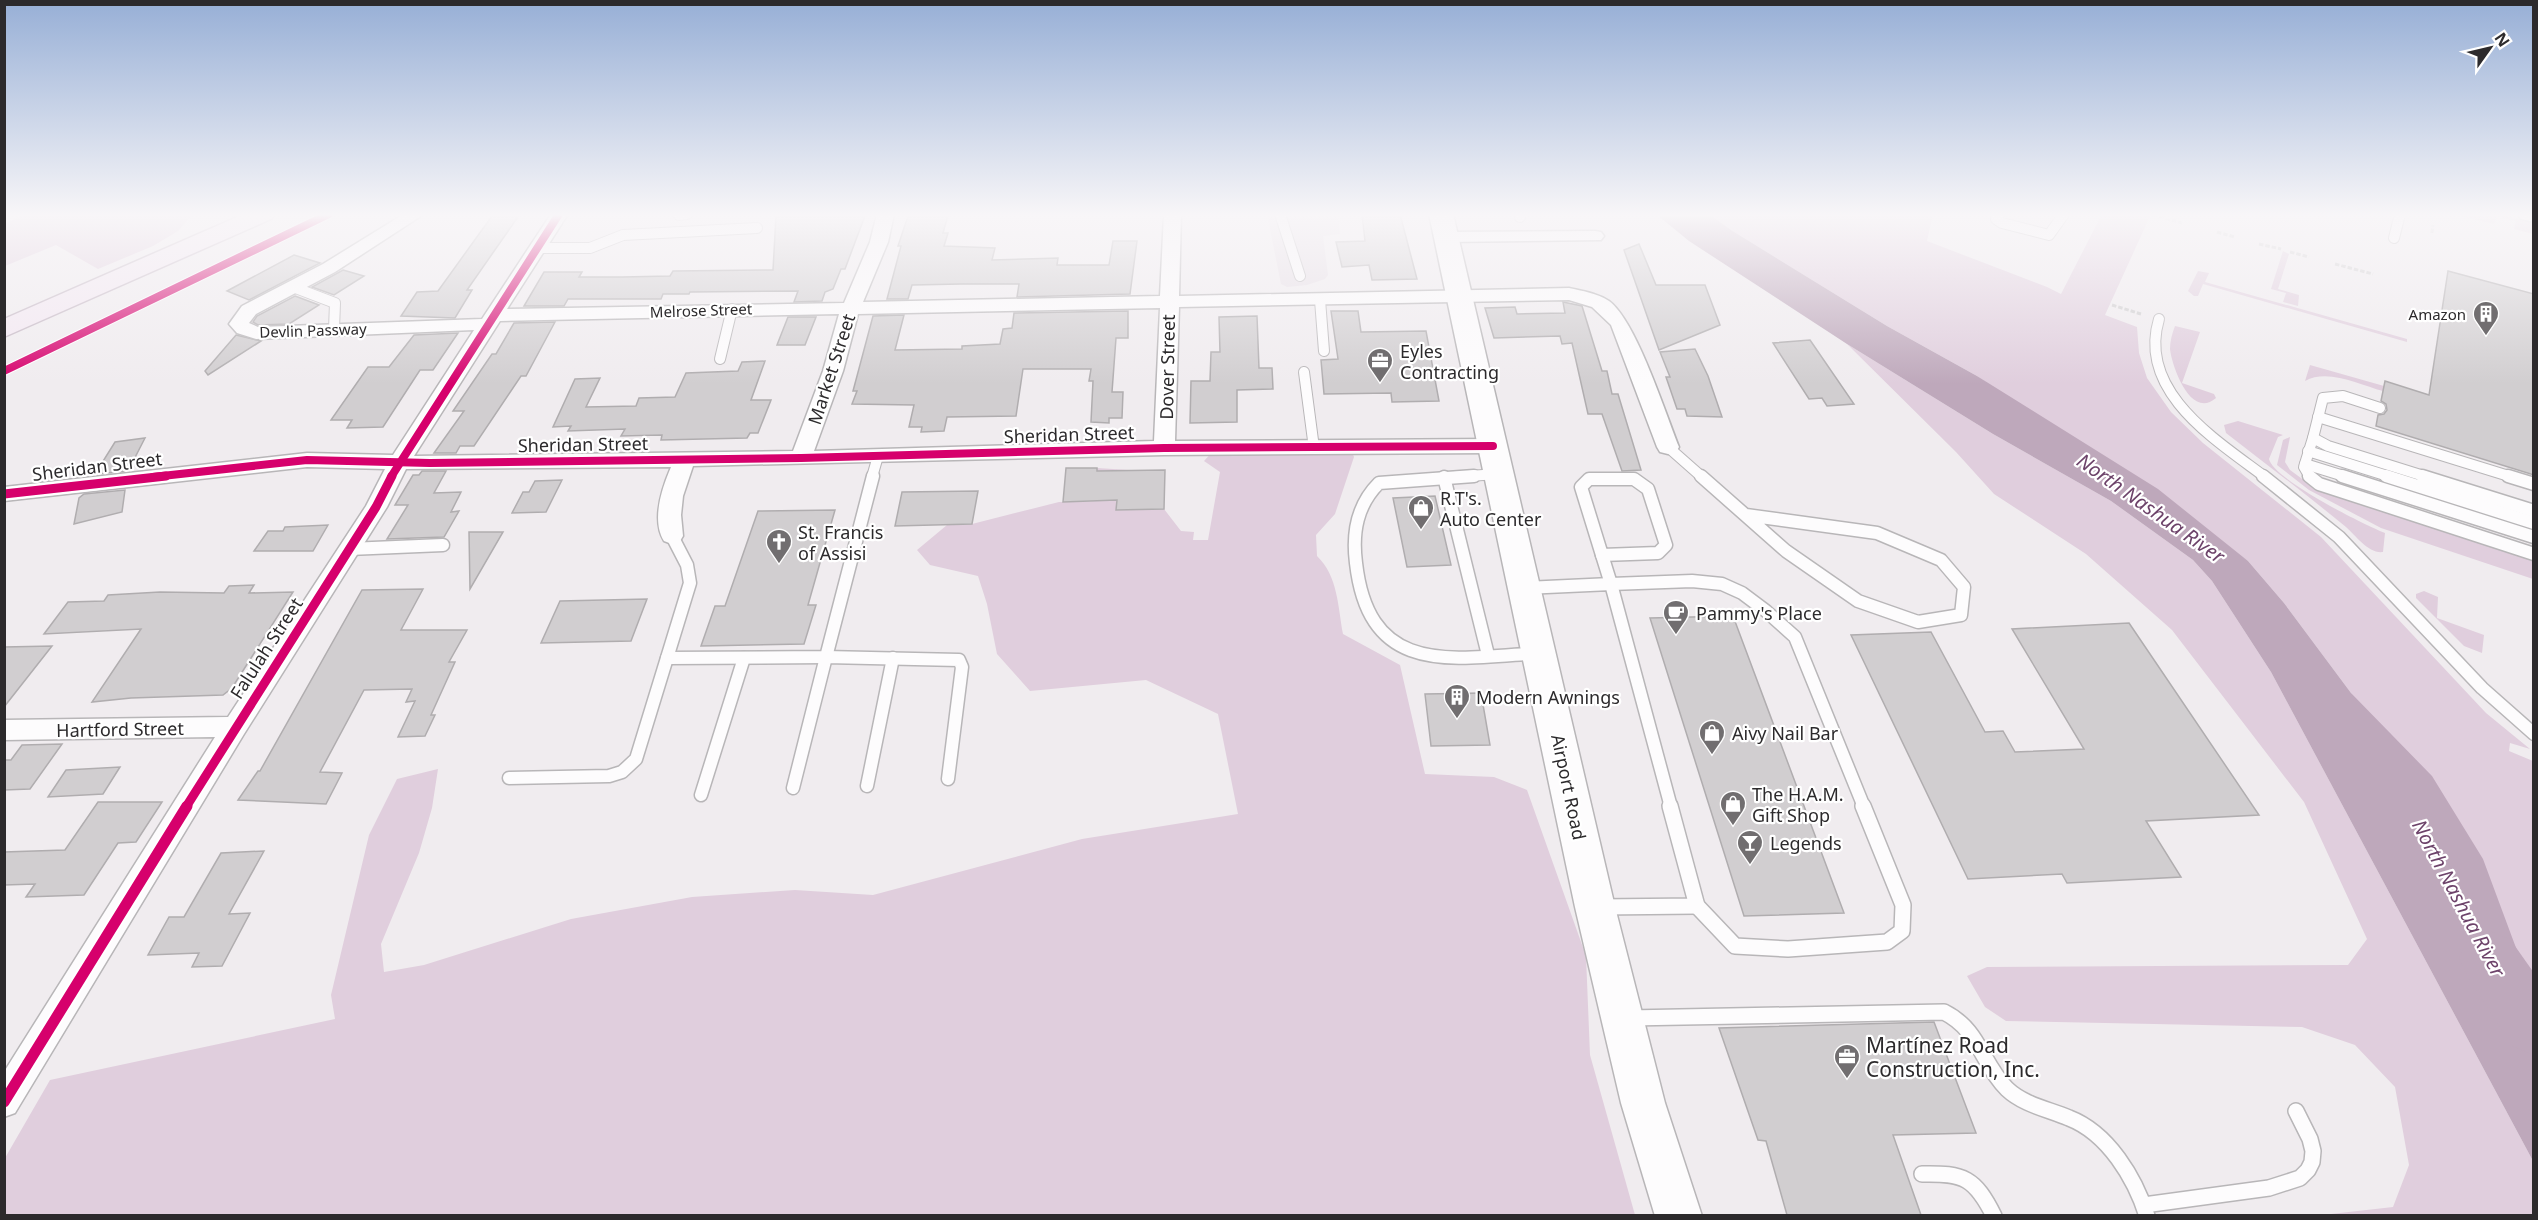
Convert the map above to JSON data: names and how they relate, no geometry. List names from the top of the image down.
{
  "streets": {
    "main road": ["Airport Road"],
    "street": [
      "Melrose Street",
      "Devlin Passway",
      "Dover Street",
      "Market Street",
      "Sheridan Street",
      "Falulah Street",
      "Hartford Street"
    ]
  },
  "crossings": [
    ["Melrose Street", "Devlin Passway"],
    ["Melrose Street", "Dover Street"],
    ["Melrose Street", "Market Street"],
    ["Melrose Street", "Falulah Street"],
    ["Melrose Street", "Airport Road"],
    ["Devlin Passway", "Falulah Street"],
    ["Dover Street", "Sheridan Street"],
    ["Market Street", "Sheridan Street"],
    ["Sheridan Street", "Falulah Street"],
    ["Sheridan Street", "Airport Road"],
    ["Falulah Street", "Hartford Street"]
  ],
  "water": ["North Nashua River"],
  "places": {
    "building": ["Amazon", "Modern Awnings"],
    "office": ["Eyles Contracting", "Martínez Road Construction, Inc."],
    "shop": ["R.T's. Auto Center", "Aivy Nail Bar", "The H.A.M. Gift Shop"],
    "church": ["St. Francis of Assisi"],
    "cafe": ["Pammy's Place"],
    "bar": ["Legends"]
  },
  "north": "top right"
}
